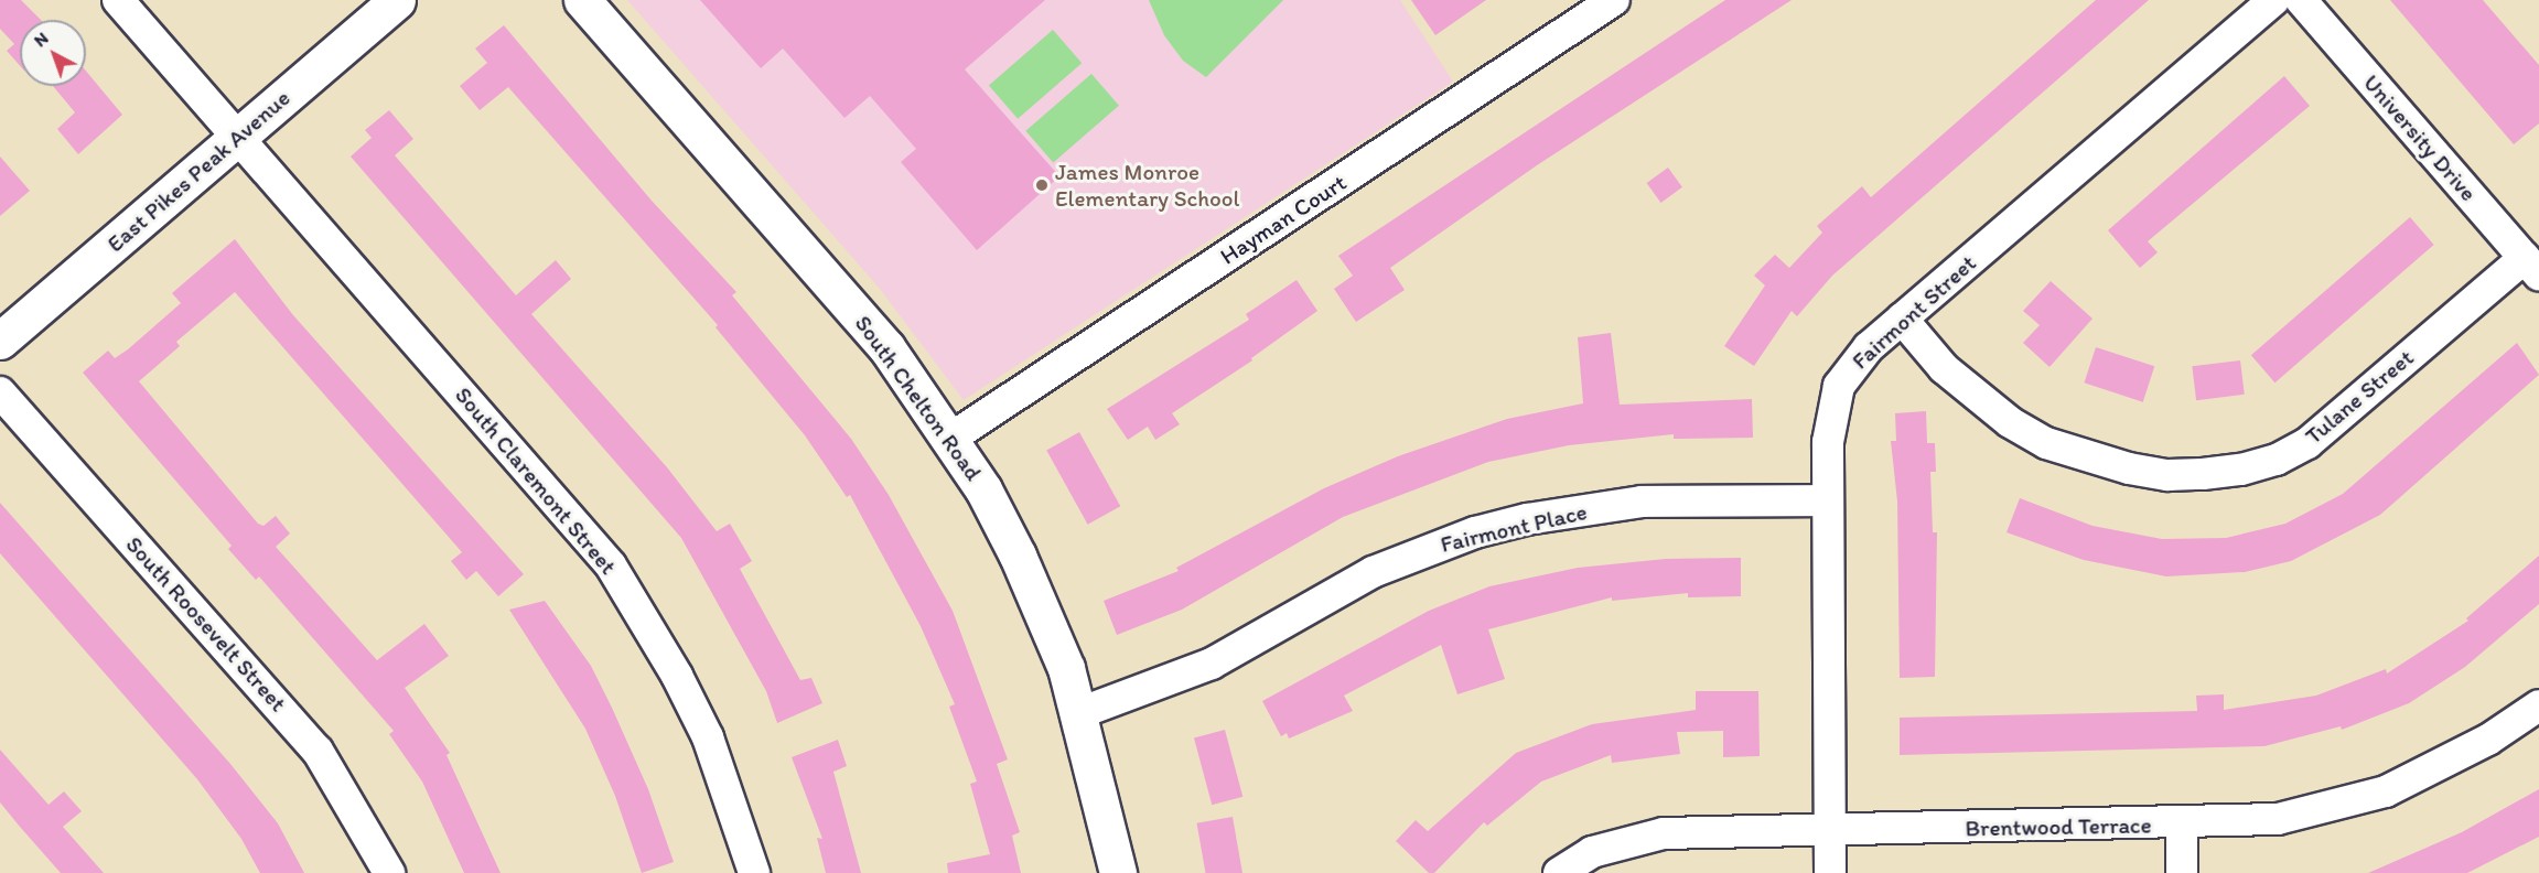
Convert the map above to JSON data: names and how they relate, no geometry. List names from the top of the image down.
{
  "streets": {
    "main road": ["East Pikes Peak Avenue", "South Chelton Road"],
    "street": [
      "University Drive",
      "Hayman Court",
      "Fairmont Street",
      "Tulane Street",
      "South Claremont Street",
      "Fairmont Place",
      "South Roosevelt Street",
      "Brentwood Terrace"
    ]
  },
  "crossings": [
    ["University Drive", "Tulane Street"],
    ["East Pikes Peak Avenue", "South Claremont Street"],
    ["Hayman Court", "South Chelton Road"],
    ["Fairmont Street", "Tulane Street"],
    ["Fairmont Street", "Fairmont Place"],
    ["Fairmont Street", "Brentwood Terrace"],
    ["South Chelton Road", "Fairmont Place"]
  ],
  "places": ["James Monroe Elementary School"],
  "north": "top left"
}
